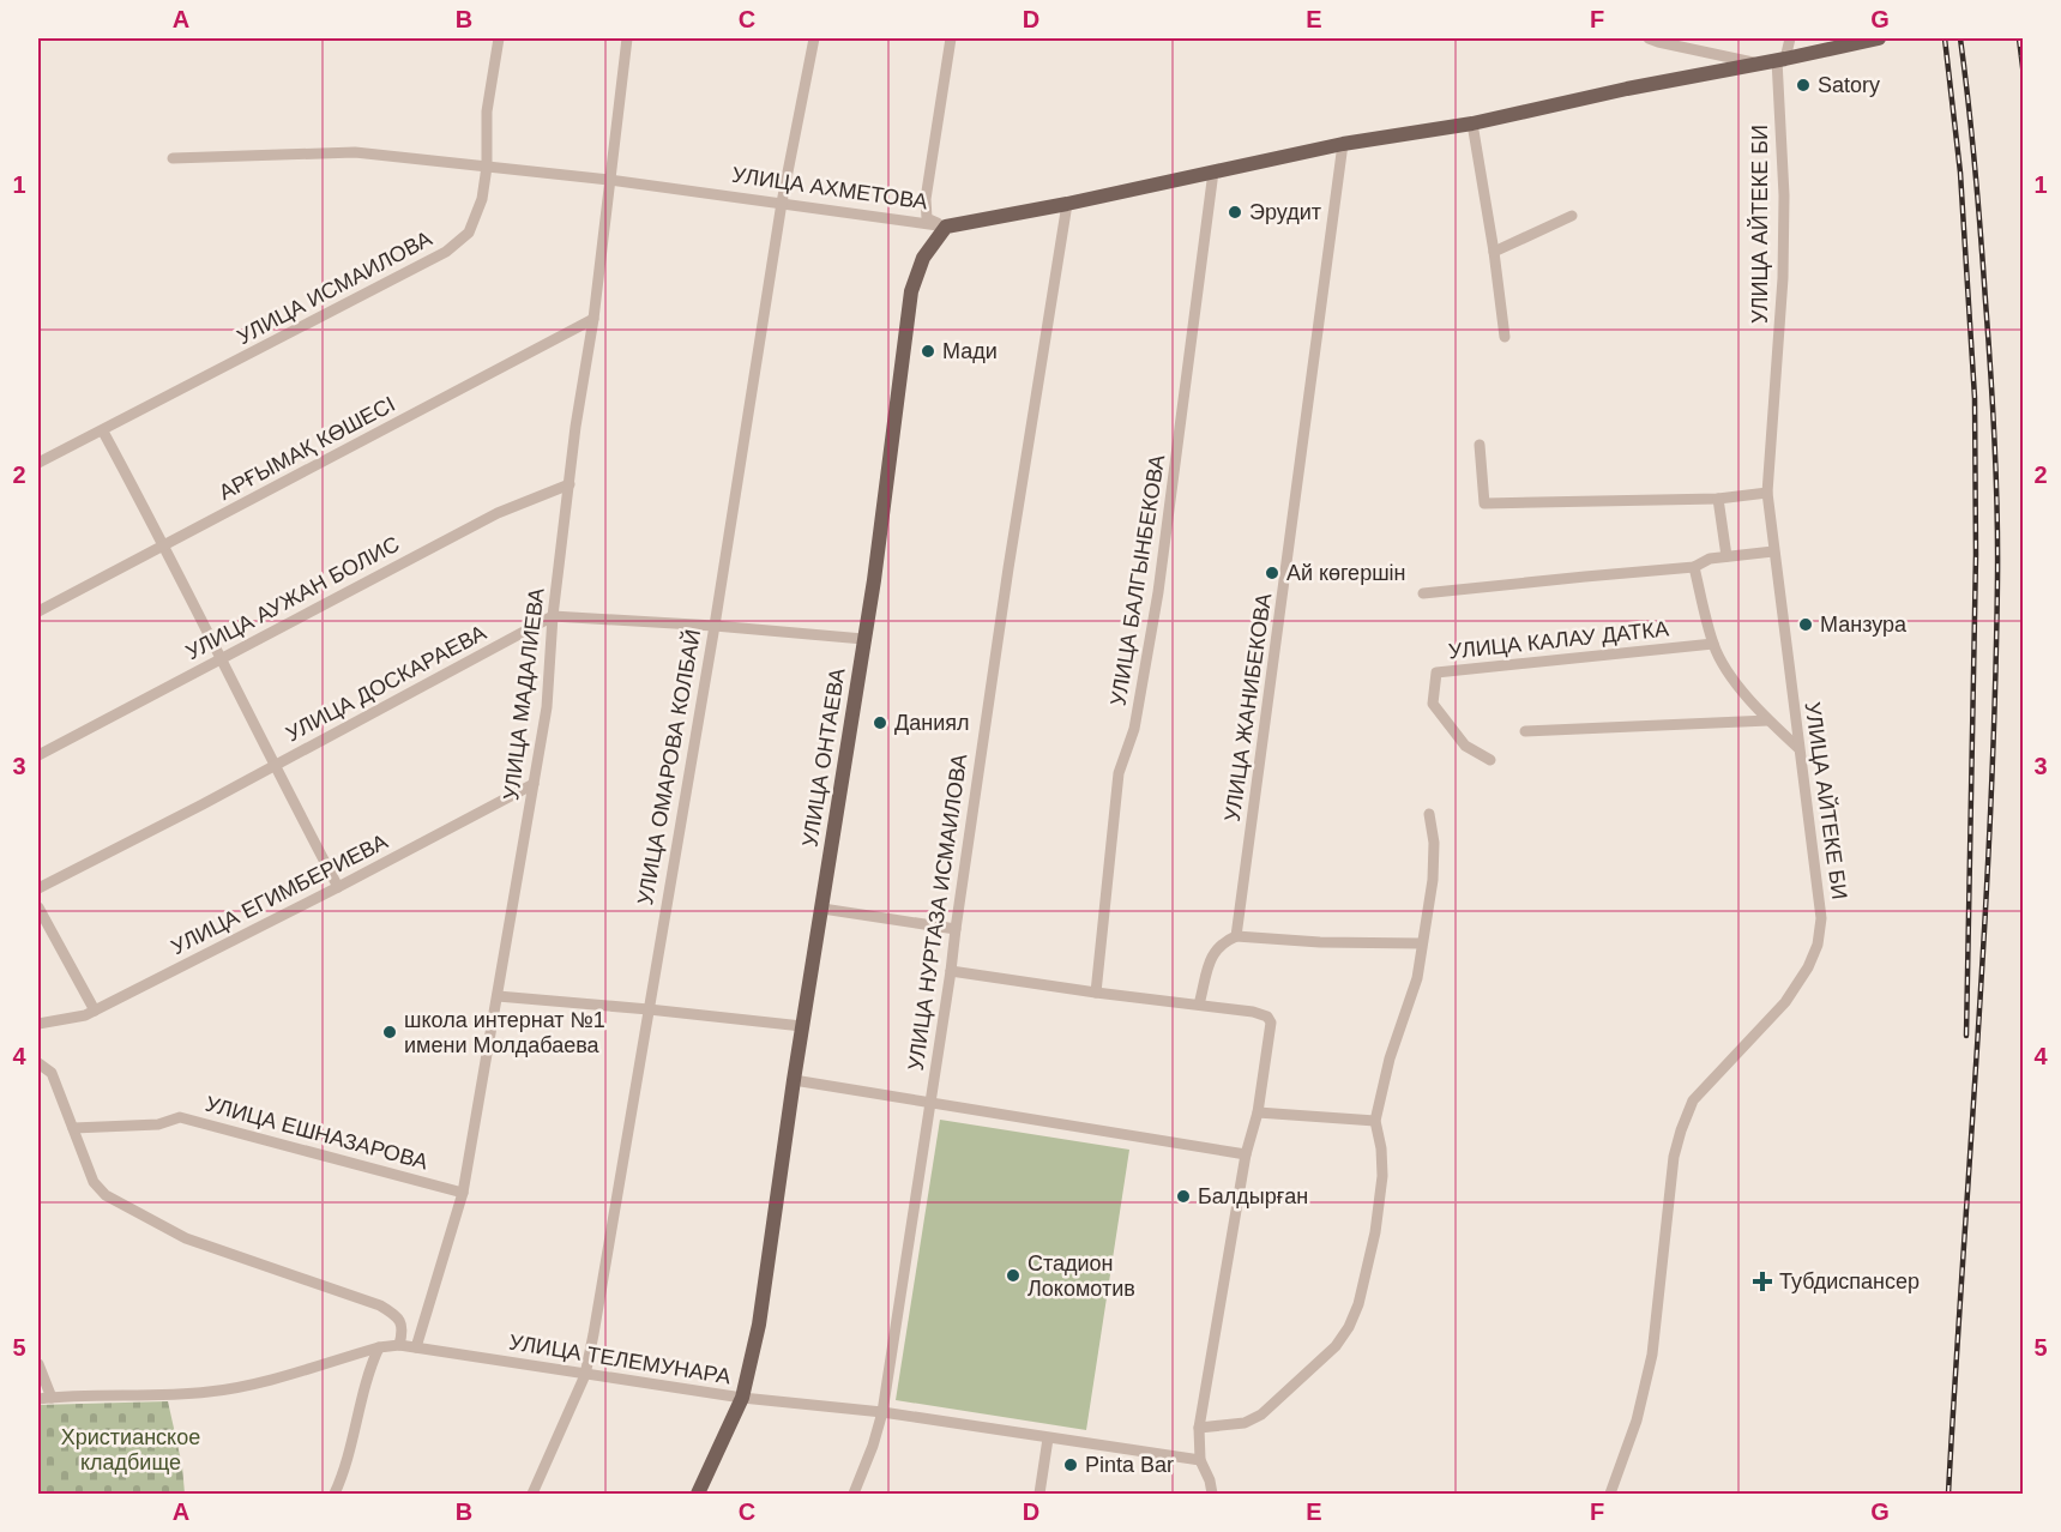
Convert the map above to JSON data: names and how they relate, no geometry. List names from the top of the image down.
{
  "streets": {
    "main road": ["УЛИЦА АХМЕТОВА", "УЛИЦА ОНТАЕВА"],
    "street": [
      "УЛИЦА АЙТЕКЕ БИ",
      "УЛИЦА ИСМАИЛОВА",
      "АРҒЫМАҚ КӨШЕСІ",
      "УЛИЦА БАЛГЫНБЕКОВА",
      "УЛИЦА АУЖАН БОЛИС",
      "УЛИЦА КАЛАУ ДАТКА",
      "УЛИЦА ДОСКАРАЕВА",
      "УЛИЦА МАДАЛИЕВА",
      "УЛИЦА ЖАНИБЕКОВА",
      "УЛИЦА ОМАРОВА КОЛБАЙ",
      "УЛИЦА ЕГИМБЕРИЕВА",
      "УЛИЦА НУРТАЗА ИСМАИЛОВА",
      "УЛИЦА ЕШНАЗАРОВА",
      "УЛИЦА ТЕЛЕМУНАРА"
    ]
  },
  "crossings": [
    ["УЛИЦА АХМЕТОВА", "УЛИЦА АЙТЕКЕ БИ"],
    ["УЛИЦА АХМЕТОВА", "УЛИЦА ИСМАИЛОВА"],
    ["УЛИЦА АХМЕТОВА", "УЛИЦА БАЛГЫНБЕКОВА"],
    ["УЛИЦА АХМЕТОВА", "УЛИЦА МАДАЛИЕВА"],
    ["УЛИЦА АХМЕТОВА", "УЛИЦА ЖАНИБЕКОВА"],
    ["УЛИЦА АХМЕТОВА", "УЛИЦА ОНТАЕВА"],
    ["УЛИЦА АХМЕТОВА", "УЛИЦА ОМАРОВА КОЛБАЙ"],
    ["УЛИЦА АХМЕТОВА", "УЛИЦА НУРТАЗА ИСМАИЛОВА"],
    ["АРҒЫМАҚ КӨШЕСІ", "УЛИЦА МАДАЛИЕВА"],
    ["УЛИЦА АУЖАН БОЛИС", "УЛИЦА МАДАЛИЕВА"],
    ["УЛИЦА ДОСКАРАЕВА", "УЛИЦА МАДАЛИЕВА"],
    ["УЛИЦА МАДАЛИЕВА", "УЛИЦА ЕГИМБЕРИЕВА"],
    ["УЛИЦА МАДАЛИЕВА", "УЛИЦА ЕШНАЗАРОВА"],
    ["УЛИЦА МАДАЛИЕВА", "УЛИЦА ТЕЛЕМУНАРА"],
    ["УЛИЦА ОНТАЕВА", "УЛИЦА ТЕЛЕМУНАРА"],
    ["УЛИЦА ОМАРОВА КОЛБАЙ", "УЛИЦА ТЕЛЕМУНАРА"],
    ["УЛИЦА НУРТАЗА ИСМАИЛОВА", "УЛИЦА ТЕЛЕМУНАРА"]
  ],
  "parks": ["Христианское кладбище"],
  "places": {
    "other": [
      "Satory",
      "Эрудит",
      "Мади",
      "Ай көгершін",
      "Манзура",
      "Даниял",
      "школа интернат №1 имени Молдабаева",
      "Балдырған",
      "Стадион Локомотив",
      "Pinta Bar"
    ],
    "health": ["Тубдиспансер"]
  },
  "grid": {
    "columns": [
      "A",
      "B",
      "C",
      "D",
      "E",
      "F",
      "G"
    ],
    "rows": [
      "1",
      "2",
      "3",
      "4",
      "5"
    ]
  }
}
